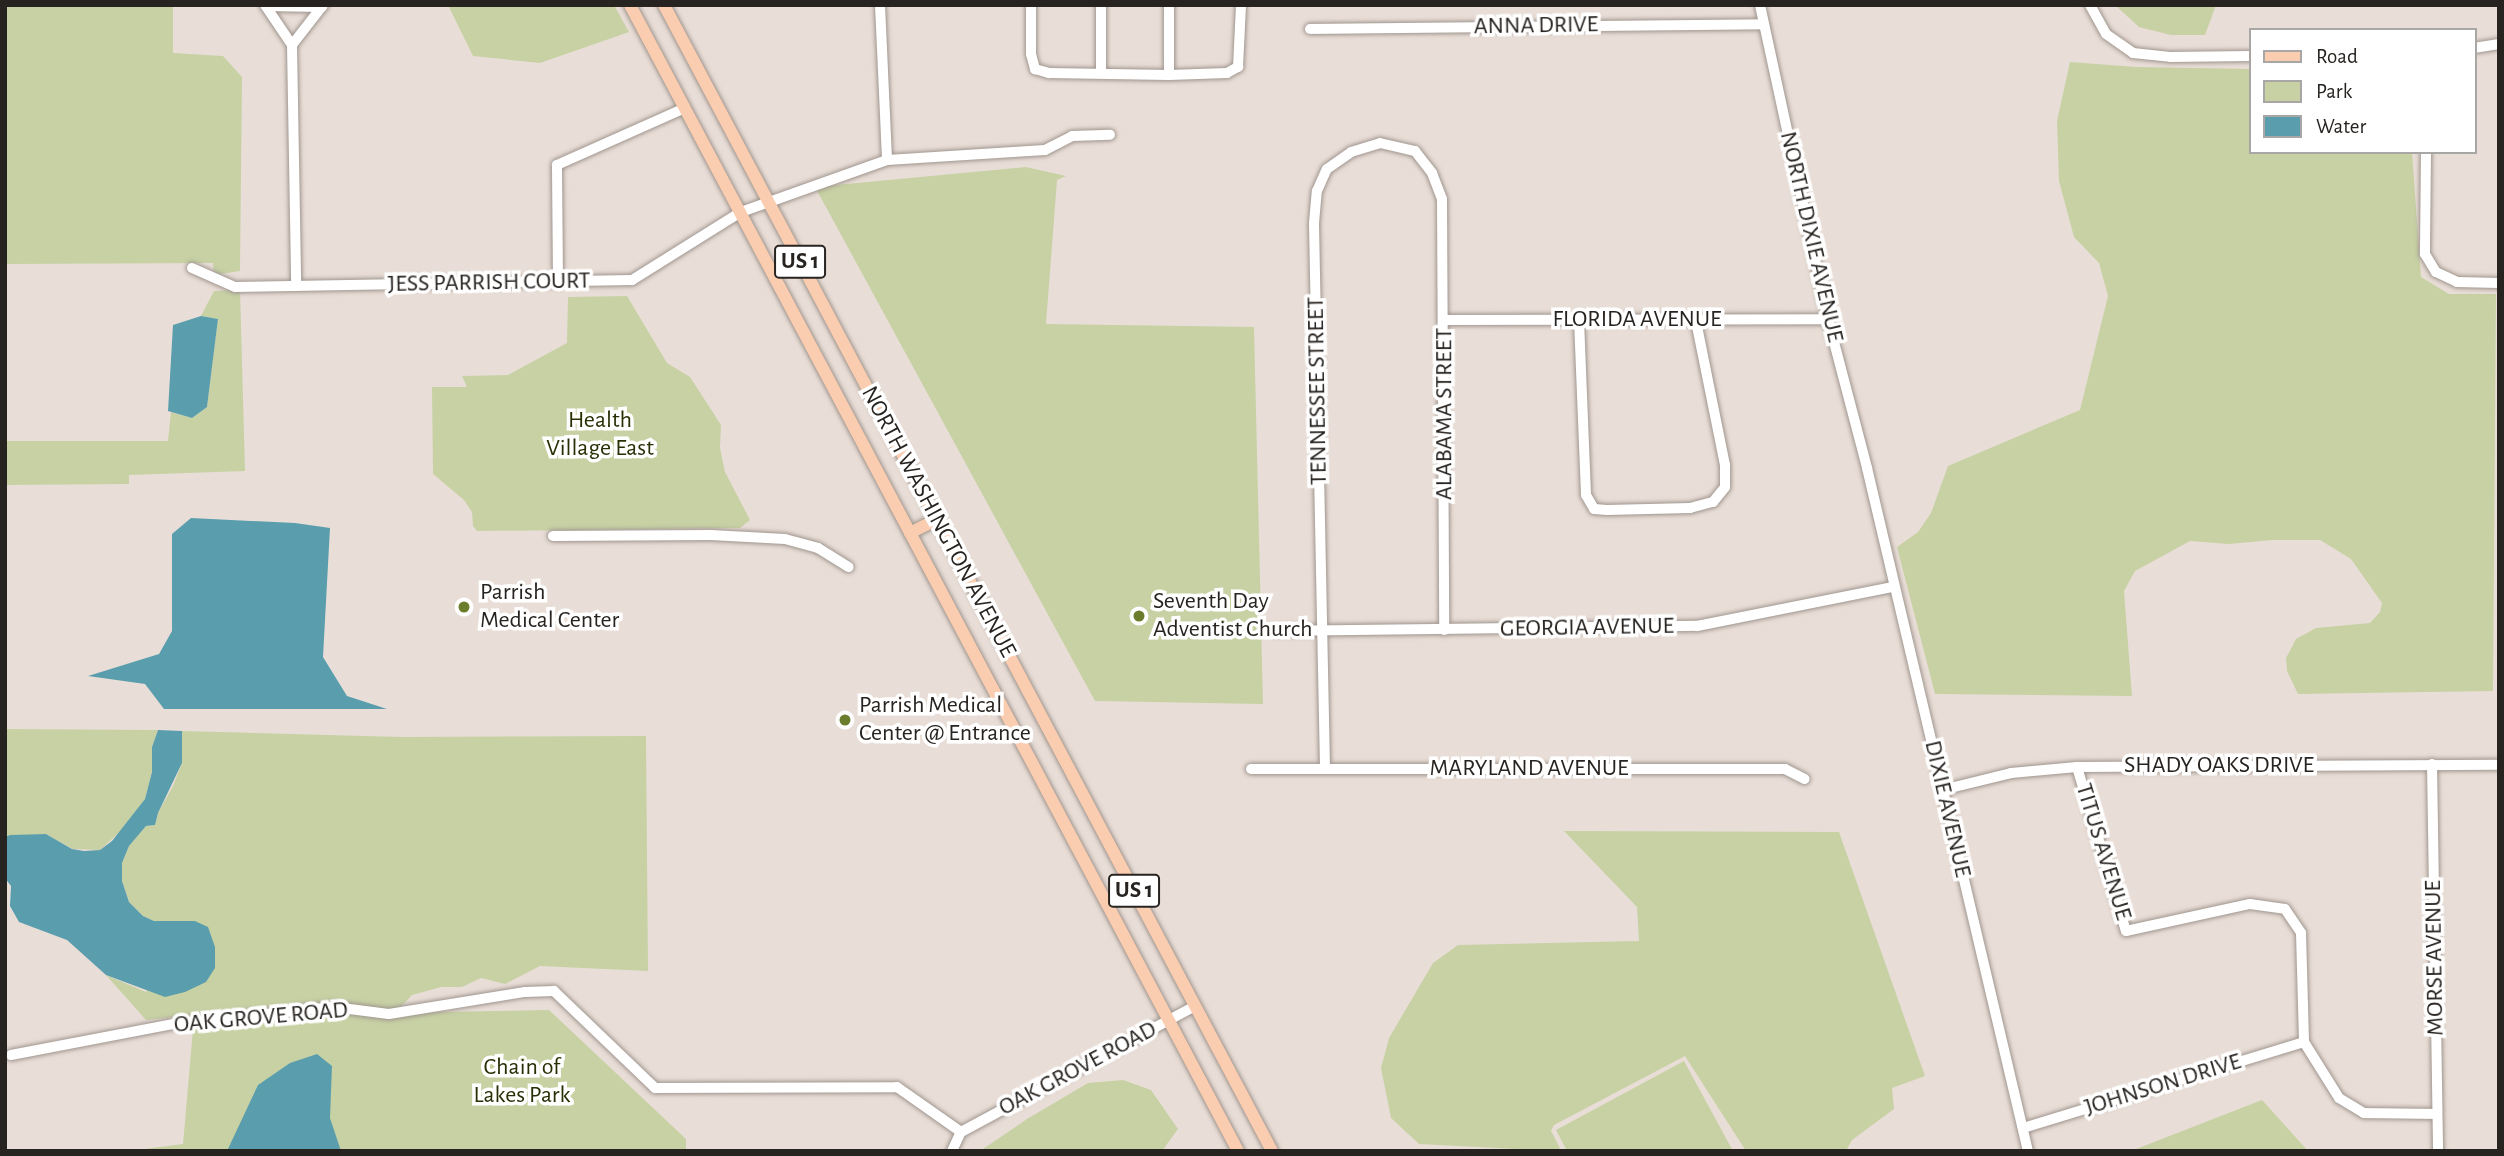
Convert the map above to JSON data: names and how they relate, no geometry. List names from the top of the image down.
{
  "streets": {
    "main road": ["US 1", "NORTH WASHINGTON AVENUE"],
    "street": [
      "ANNA DRIVE",
      "NORTH DIXIE AVENUE",
      "JESS PARRISH COURT",
      "FLORIDA AVENUE",
      "TENNESSEE STREET",
      "ALABAMA STREET",
      "GEORGIA AVENUE",
      "SHADY OAKS DRIVE",
      "MARYLAND AVENUE",
      "DIXIE AVENUE",
      "TITUS AVENUE",
      "MORSE AVENUE",
      "OAK GROVE ROAD",
      "JOHNSON DRIVE"
    ]
  },
  "crossings": [
    ["ANNA DRIVE", "NORTH DIXIE AVENUE"],
    ["NORTH DIXIE AVENUE", "FLORIDA AVENUE"],
    ["NORTH DIXIE AVENUE", "DIXIE AVENUE"],
    ["JESS PARRISH COURT", "NORTH WASHINGTON AVENUE"],
    ["FLORIDA AVENUE", "ALABAMA STREET"],
    ["TENNESSEE STREET", "ALABAMA STREET"],
    ["TENNESSEE STREET", "GEORGIA AVENUE"],
    ["TENNESSEE STREET", "MARYLAND AVENUE"],
    ["ALABAMA STREET", "GEORGIA AVENUE"],
    ["NORTH WASHINGTON AVENUE", "OAK GROVE ROAD"],
    ["GEORGIA AVENUE", "DIXIE AVENUE"],
    ["SHADY OAKS DRIVE", "DIXIE AVENUE"],
    ["SHADY OAKS DRIVE", "TITUS AVENUE"],
    ["SHADY OAKS DRIVE", "MORSE AVENUE"],
    ["DIXIE AVENUE", "JOHNSON DRIVE"],
    ["TITUS AVENUE", "JOHNSON DRIVE"]
  ],
  "parks": ["Health Village East", "Chain of Lakes Park"],
  "places": ["Parrish Medical Center", "Seventh Day Adventist Church", "Parrish Medical Center @ Entrance"],
  "legend": ["Road", "Park", "Water"]
}
